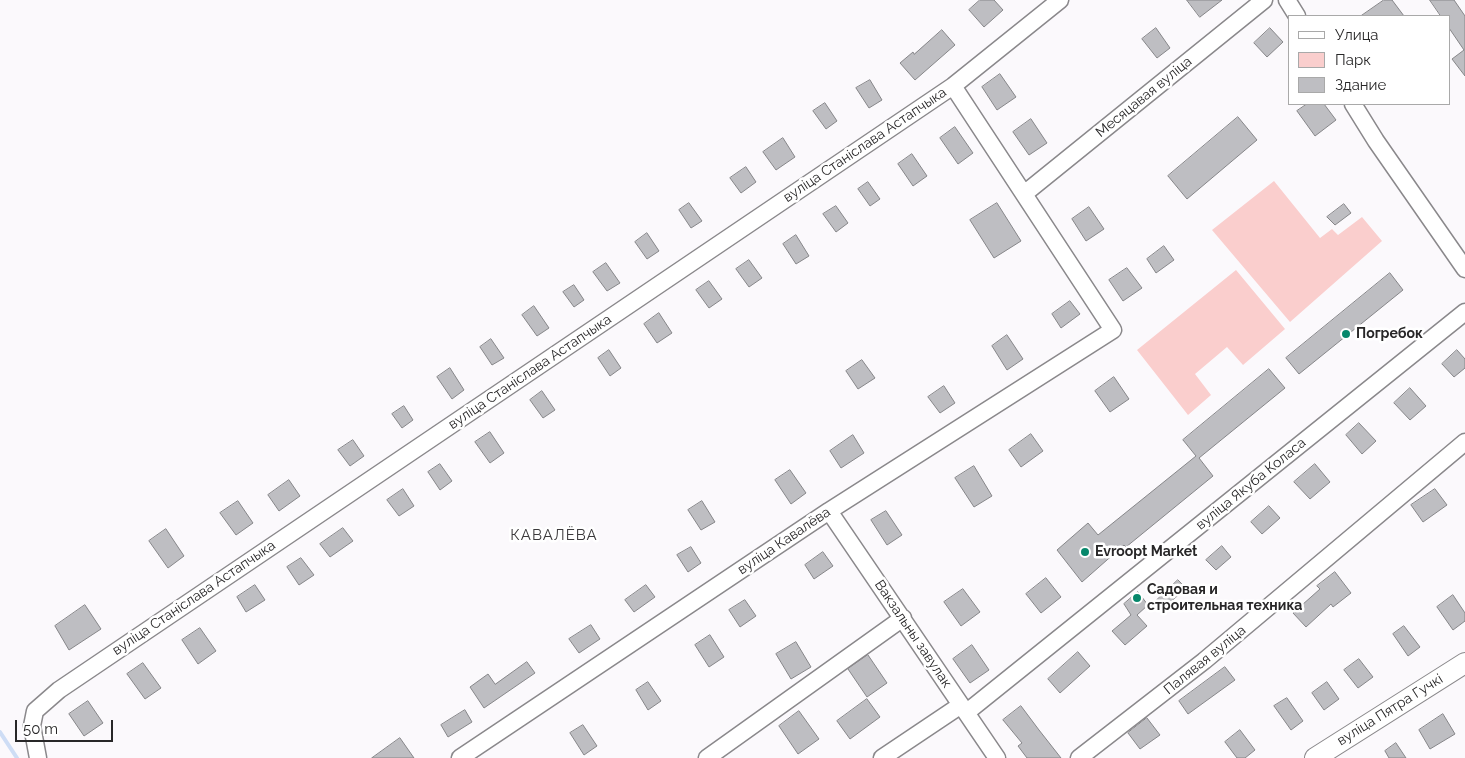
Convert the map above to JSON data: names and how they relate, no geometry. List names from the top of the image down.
{
  "streets": {
    "street": [
      "Месяцавая вуліца",
      "вуліца Станіслава Астапчыка",
      "вуліца Якуба Коласа",
      "вуліца Кавалёва",
      "Вакзальны завулак",
      "Палявая вуліца",
      "вуліца Пятра Гучкі"
    ]
  },
  "crossings": [
    ["Месяцавая вуліца", "вуліца Кавалёва"],
    ["вуліца Якуба Коласа", "Вакзальны завулак"],
    ["вуліца Кавалёва", "Вакзальны завулак"]
  ],
  "districts": ["КАВАЛЁВА"],
  "places": ["Погребок", "Evroopt Market", "Садовая и строительная техника"],
  "legend": ["Улица", "Парк", "Здание"],
  "scale_bar": "50 m"
}
